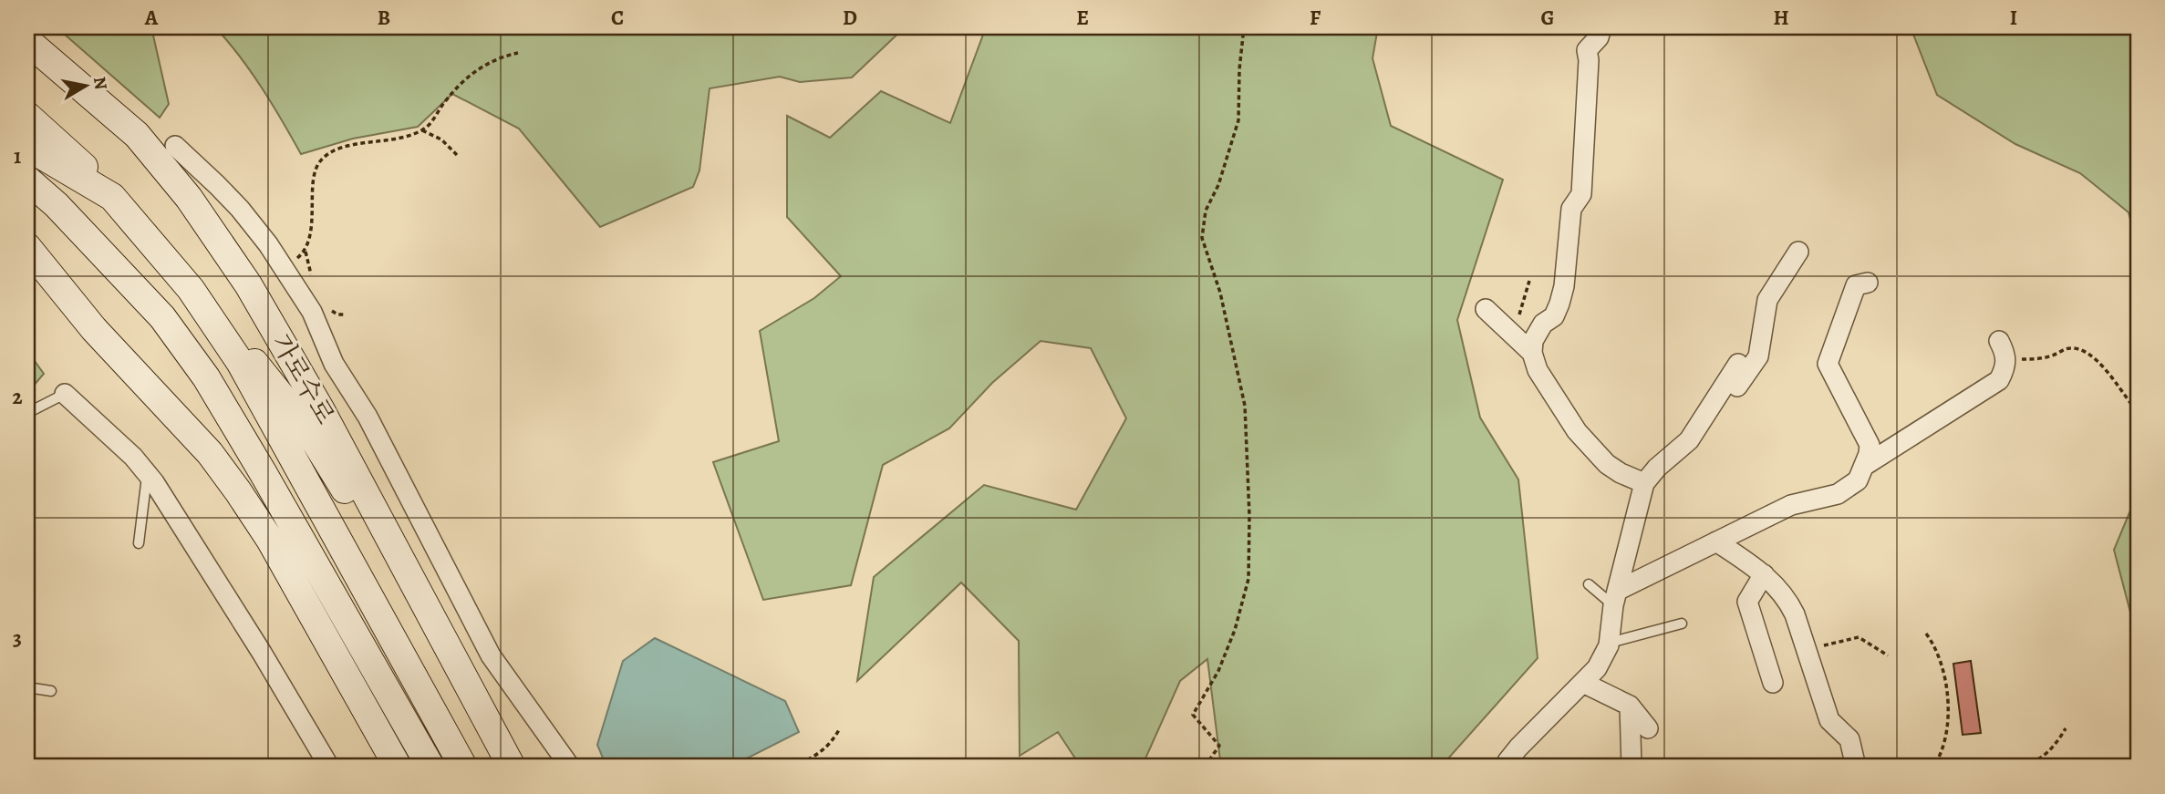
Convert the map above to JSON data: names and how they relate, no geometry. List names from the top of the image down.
{
  "streets": {
    "main road": ["가로수로"]
  },
  "north": "right",
  "grid": {
    "columns": [
      "A",
      "B",
      "C",
      "D",
      "E",
      "F",
      "G",
      "H",
      "I"
    ],
    "rows": ["1", "2", "3"]
  }
}
